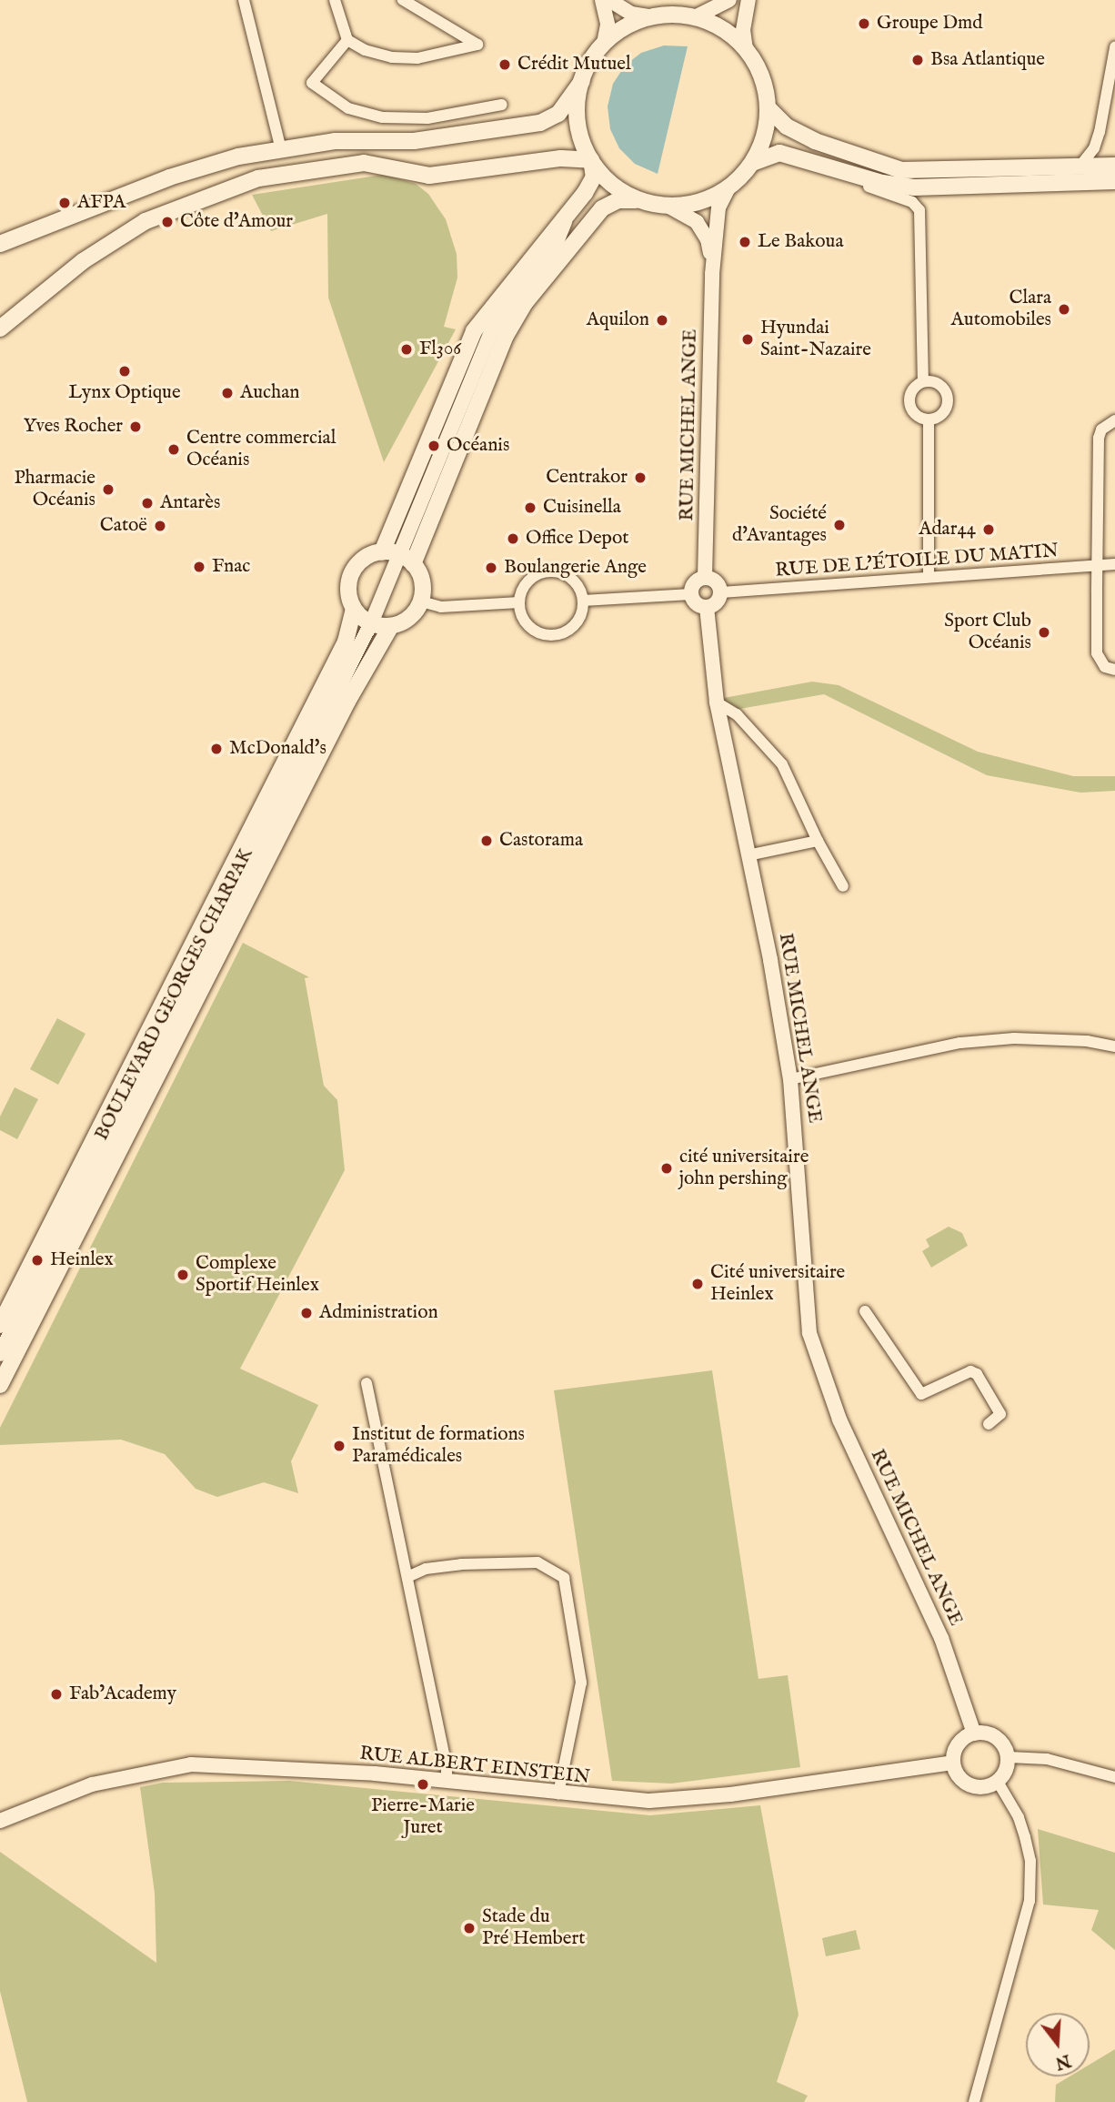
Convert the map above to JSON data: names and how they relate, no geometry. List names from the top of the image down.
{
  "streets": {
    "main road": ["BOULEVARD GEORGES CHARPAK"],
    "street": ["RUE MICHEL ANGE", "RUE DE L'ÉTOILE DU MATIN", "RUE ALBERT EINSTEIN"]
  },
  "crossings": [
    ["RUE MICHEL ANGE", "RUE DE L'ÉTOILE DU MATIN"],
    ["RUE MICHEL ANGE", "RUE ALBERT EINSTEIN"]
  ],
  "places": [
    "Groupe Dmd",
    "Bsa Atlantique",
    "Crédit Mutuel",
    "AFPA",
    "Côte d'Amour",
    "Le Bakoua",
    "Clara Automobiles",
    "Aquilon",
    "Hyundai Saint-Nazaire",
    "Fl306",
    "Lynx Optique",
    "Auchan",
    "Yves Rocher",
    "Océanis",
    "Centre commercial Océanis",
    "Centrakor",
    "Pharmacie Océanis",
    "Antarès",
    "Cuisinella",
    "Société d'Avantages",
    "Catoë",
    "Adar44",
    "Office Depot",
    "Fnac",
    "Boulangerie Ange",
    "Sport Club Océanis",
    "McDonald's",
    "Castorama",
    "cité universitaire john pershing",
    "Heinlex",
    "Complexe Sportif Heinlex",
    "Cité universitaire Heinlex",
    "Administration",
    "Institut de formations Paramédicales",
    "Fab’Academy",
    "Pierre-Marie Juret",
    "Stade du Pré Hembert"
  ],
  "north": "bottom"
}
